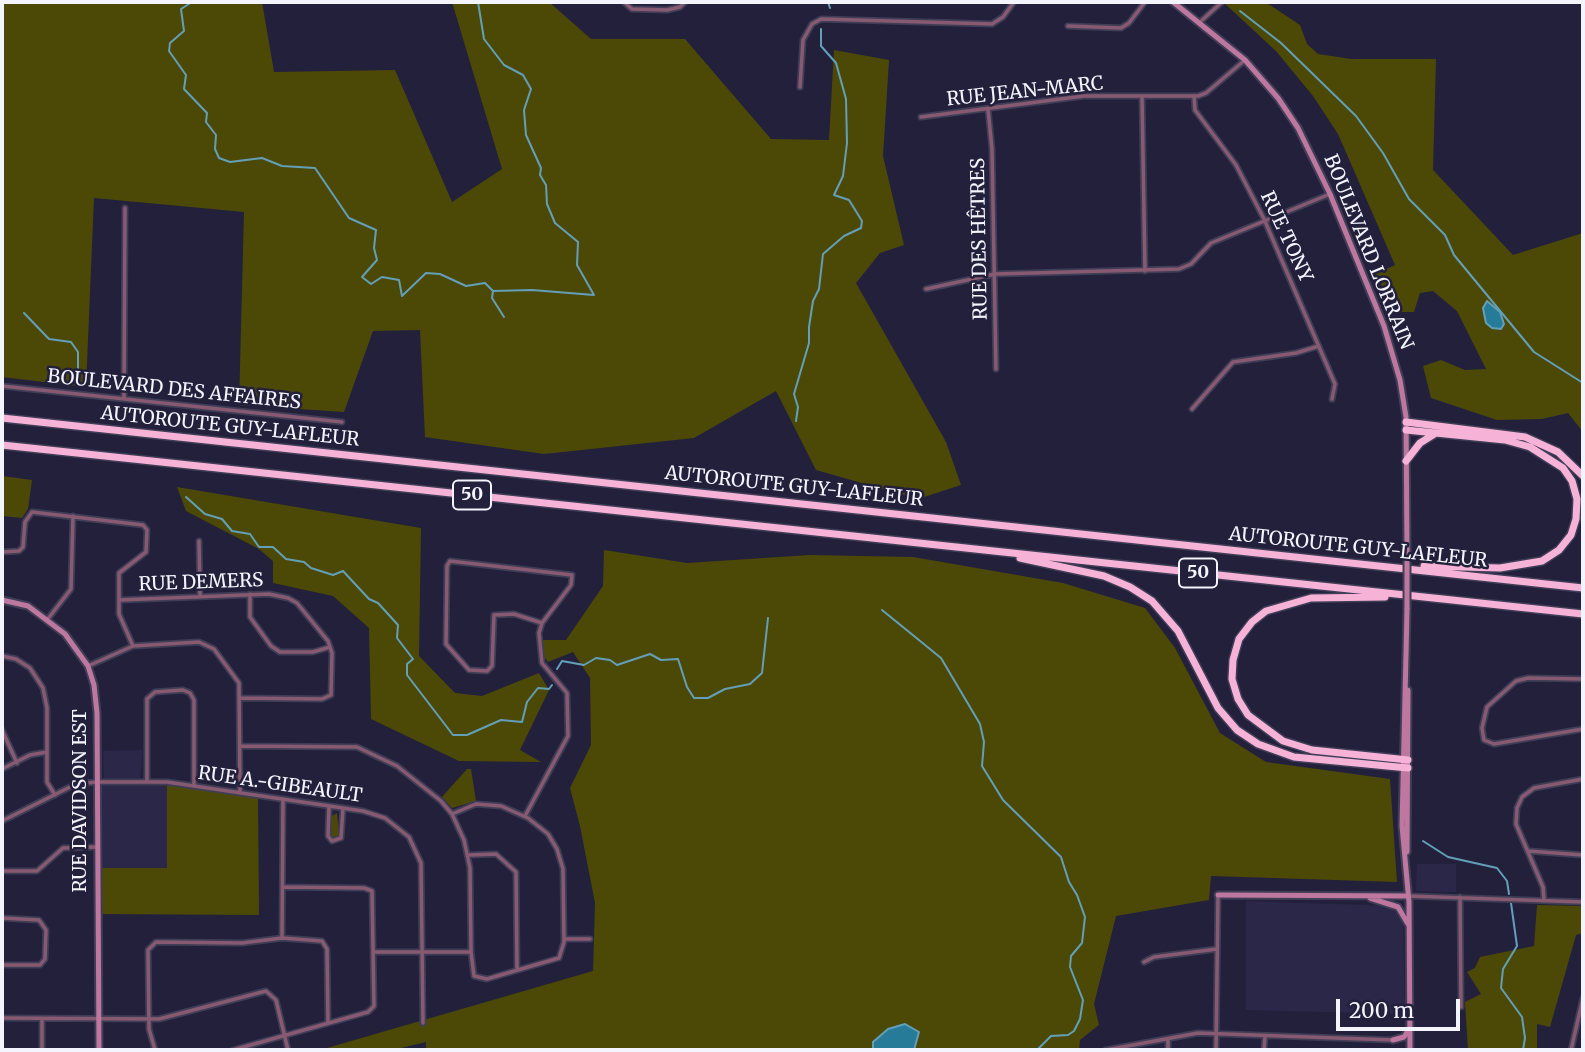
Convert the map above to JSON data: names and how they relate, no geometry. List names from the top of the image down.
{
  "streets": {
    "highway": ["AUTOROUTE GUY-LAFLEUR", "50"],
    "main road": ["BOULEVARD LORRAIN", "RUE DAVIDSON EST"],
    "street": [
      "RUE JEAN-MARC",
      "RUE TONY",
      "RUE DES HÊTRES",
      "BOULEVARD DES AFFAIRES",
      "RUE DEMERS",
      "RUE A.-GIBEAULT"
    ]
  },
  "crossings": [
    ["RUE JEAN-MARC", "RUE TONY"],
    ["RUE JEAN-MARC", "RUE DES HÊTRES"],
    ["RUE A.-GIBEAULT", "RUE DAVIDSON EST"]
  ],
  "scale_bar": "200 m"
}
